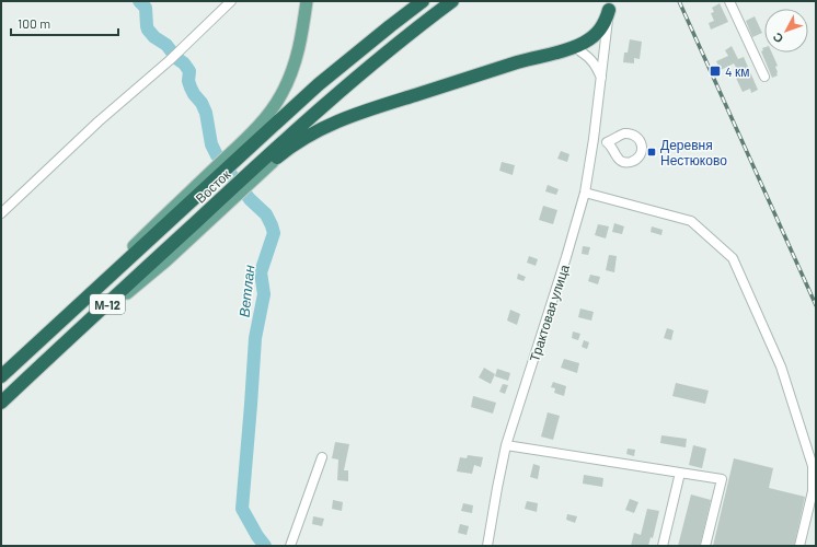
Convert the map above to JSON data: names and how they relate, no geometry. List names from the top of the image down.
{
  "streets": {
    "highway": ["Восток", "М-12"],
    "street": ["Трактовая улица"]
  },
  "water": ["Ветлан"],
  "places": {
    "transit": ["4 км", "Деревня Нестюково"]
  },
  "scale_bar": "100 m",
  "north": "bottom left"
}
